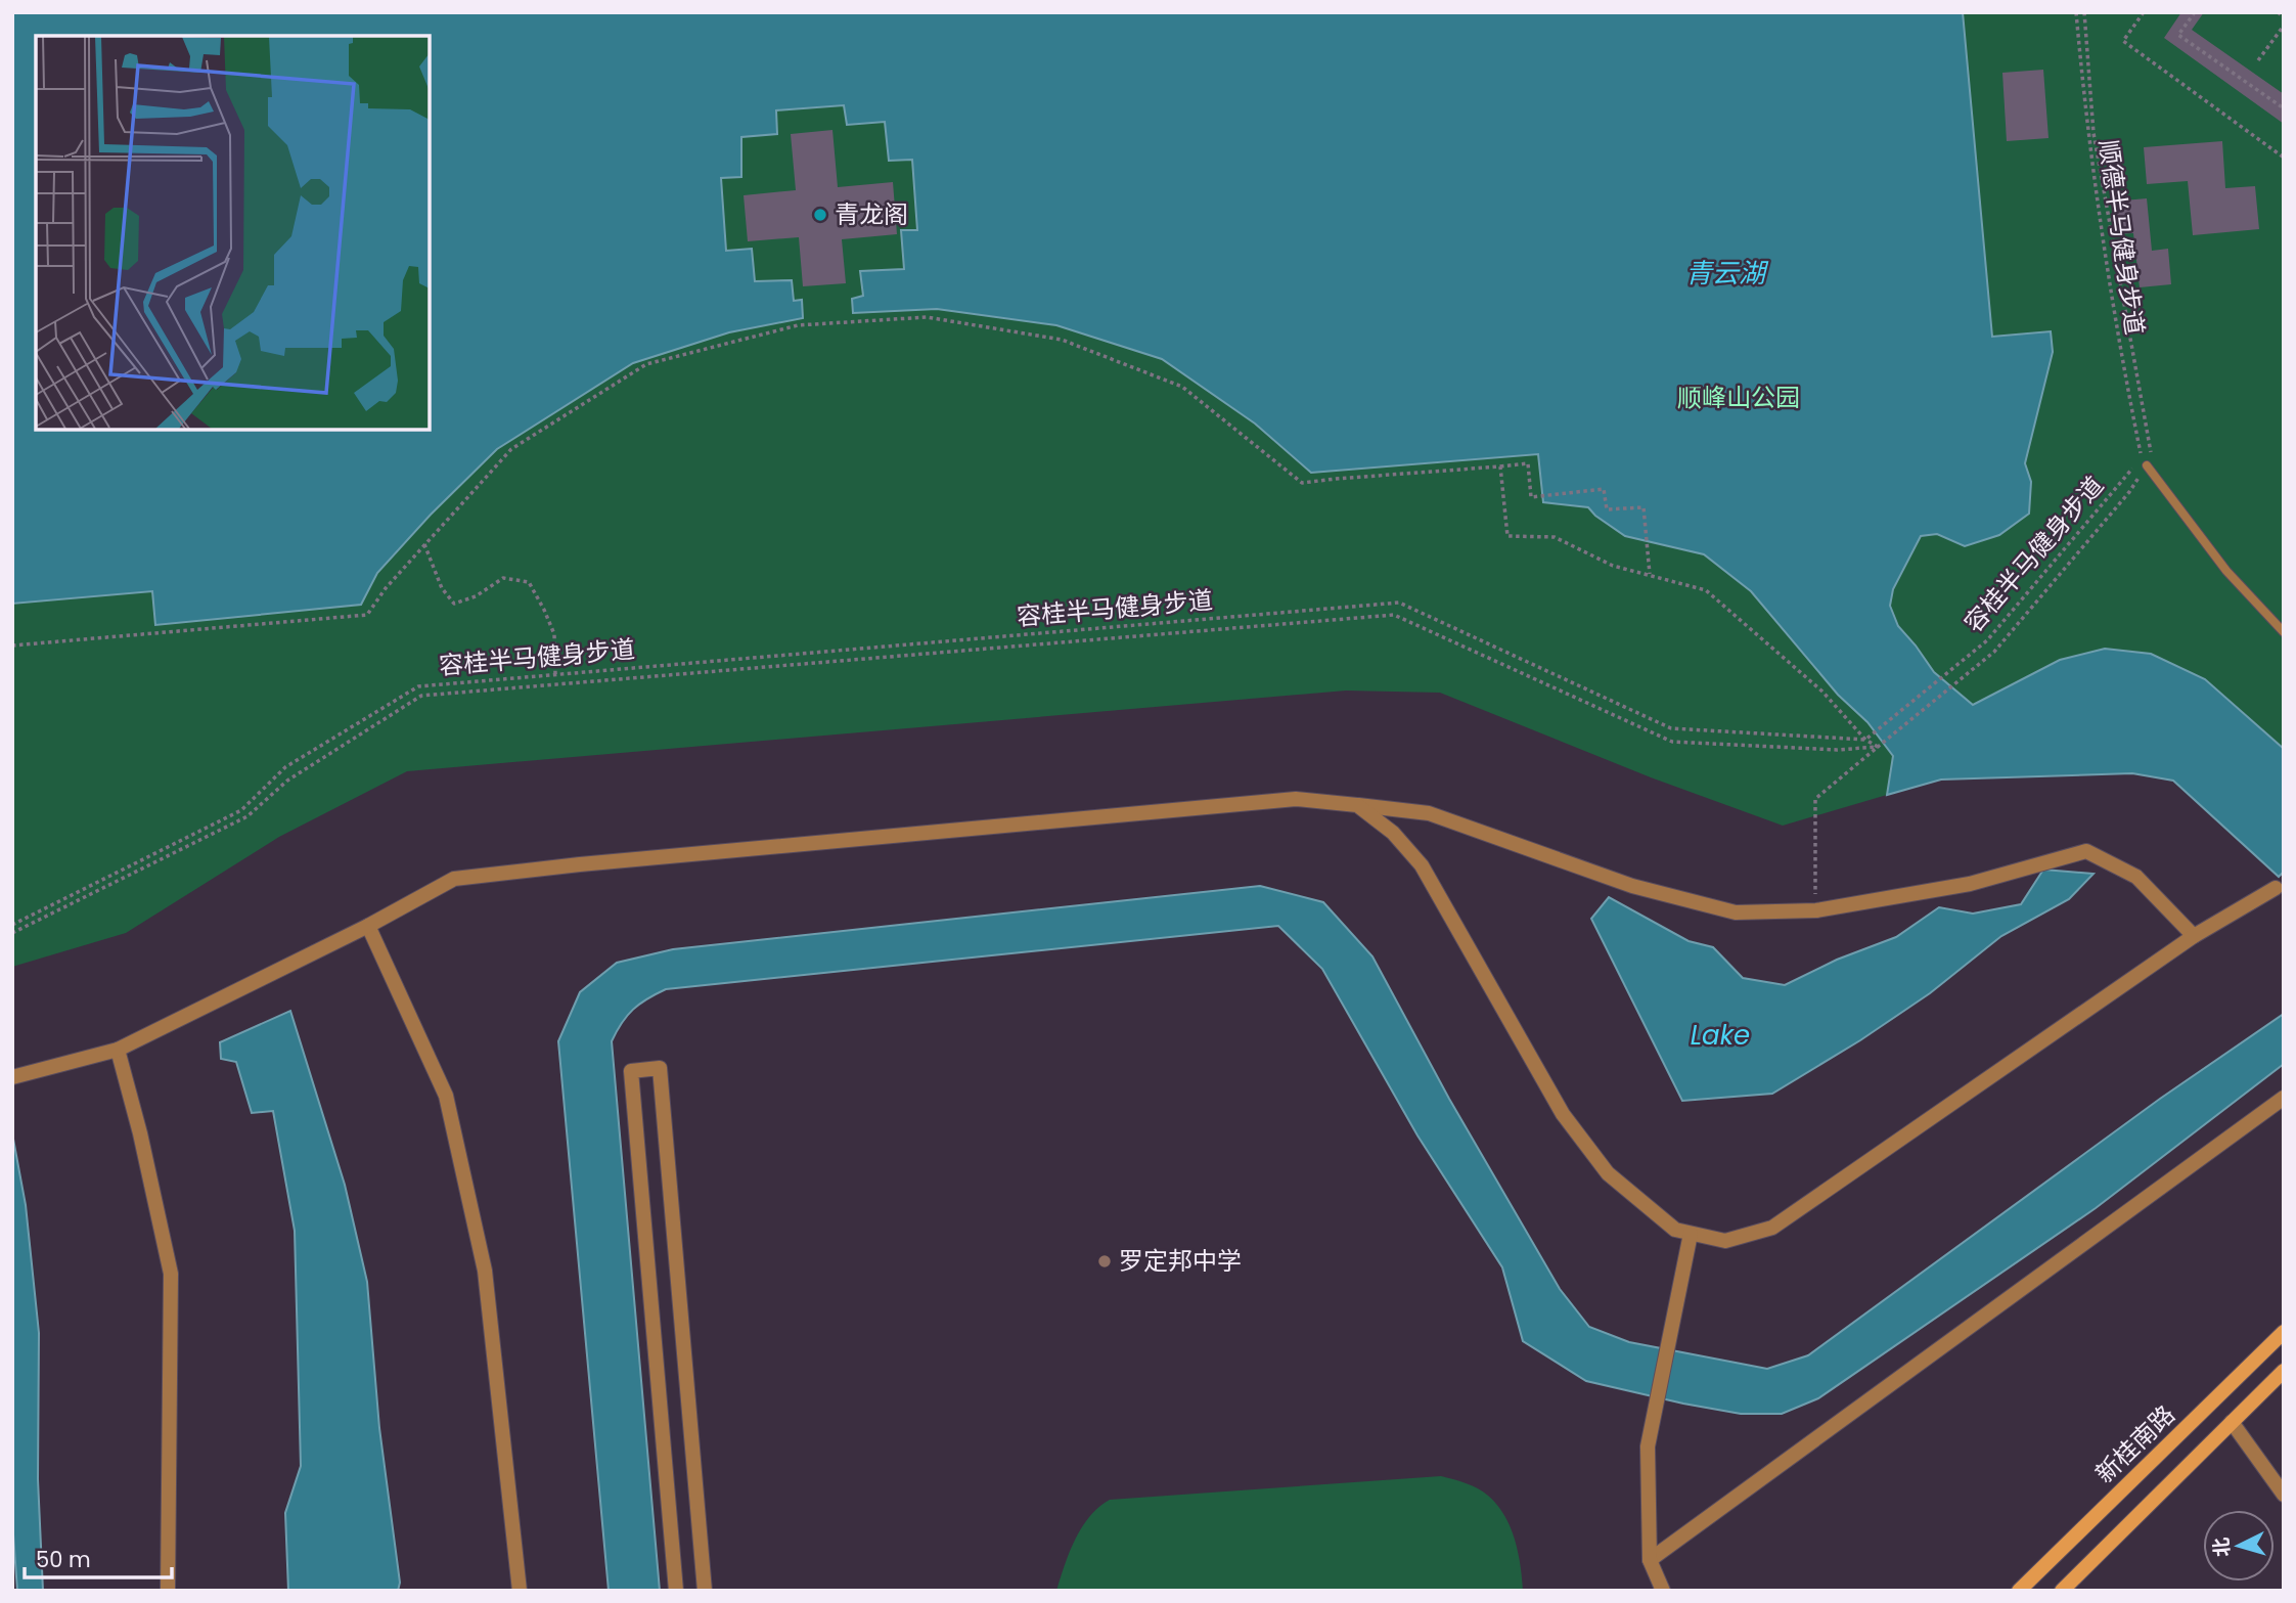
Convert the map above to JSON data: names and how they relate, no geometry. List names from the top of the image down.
{
  "streets": {
    "main road": ["新桂南路"],
    "path": ["顺德半马健身步道", "容桂半马健身步道"]
  },
  "crossings": [
    ["顺德半马健身步道", "容桂半马健身步道"]
  ],
  "water": ["青云湖", "Lake"],
  "parks": ["顺峰山公园"],
  "places": ["青龙阁", "罗定邦中学"],
  "scale_bar": "50 m",
  "north": "left"
}
